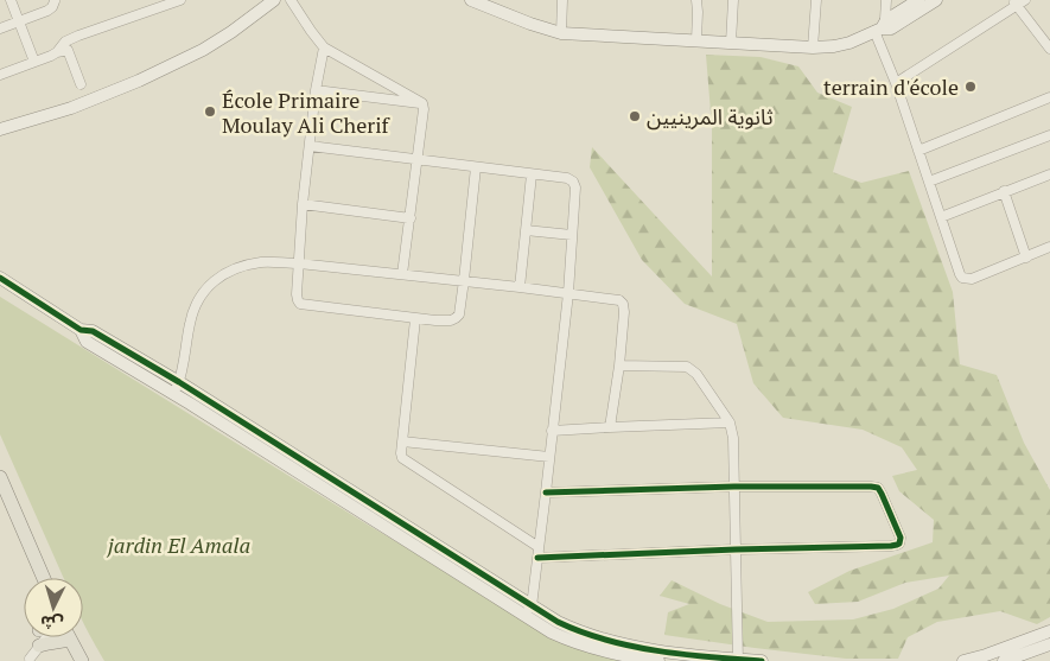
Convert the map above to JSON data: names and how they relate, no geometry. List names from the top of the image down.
{
  "parks": ["jardin El Amala"],
  "places": ["terrain d'école", "École Primaire Moulay Ali Cherif", "ثانوية المرينيين"],
  "north": "bottom"
}
